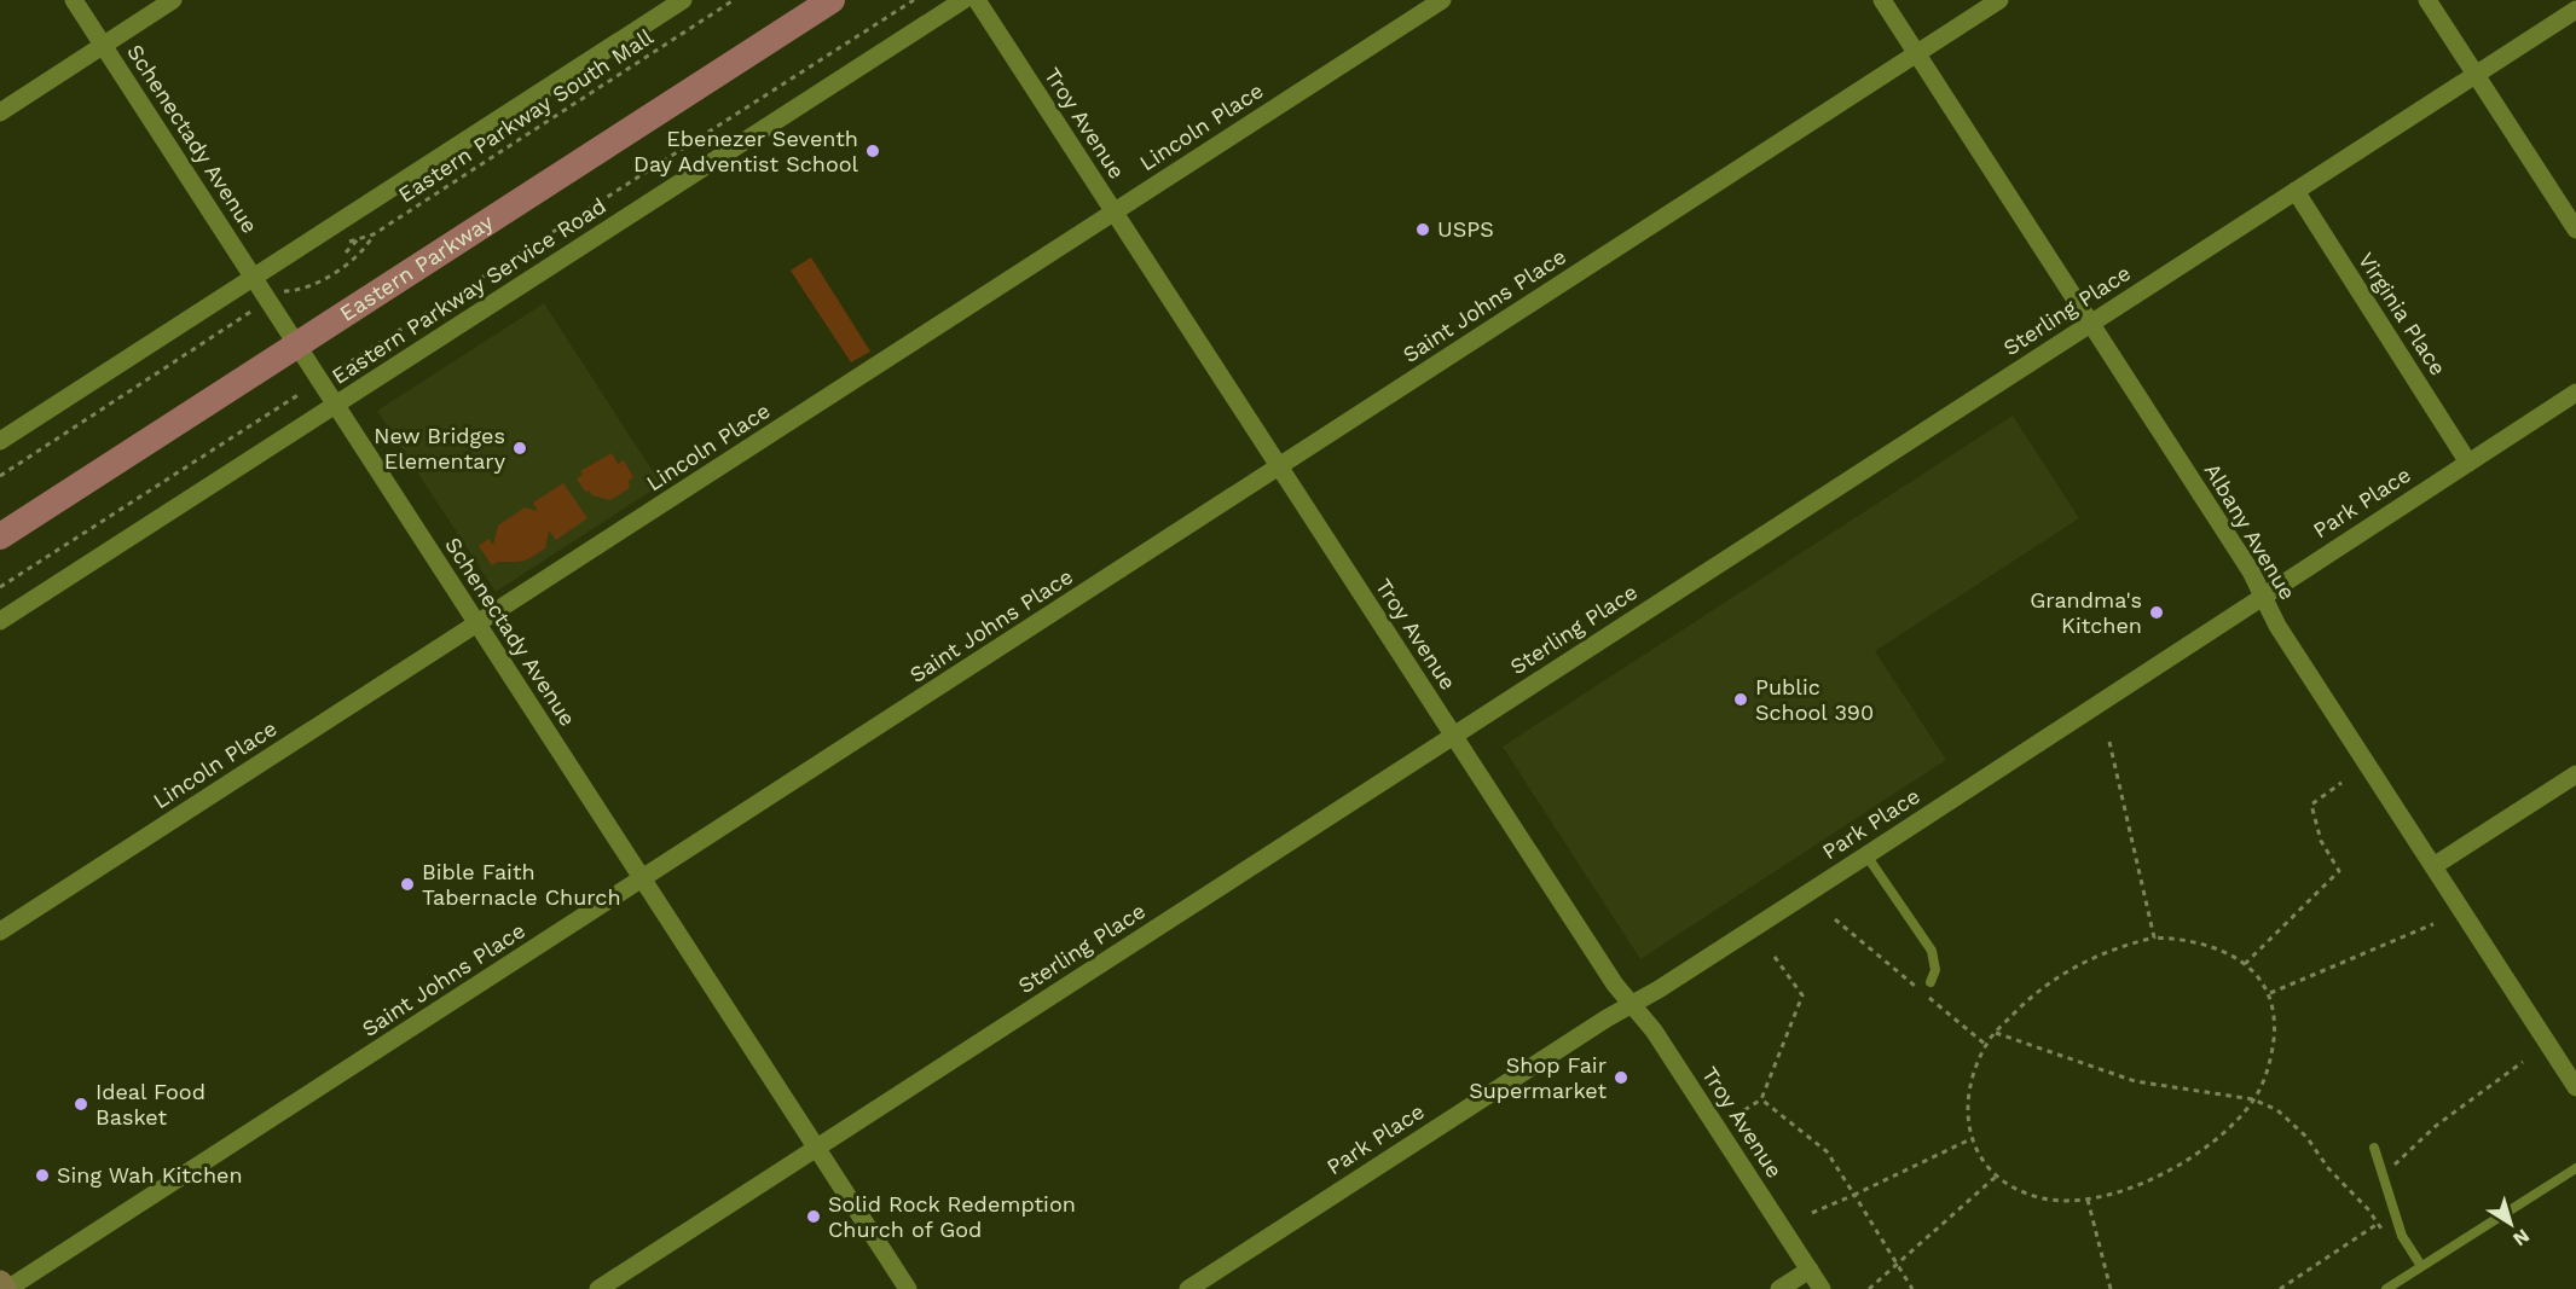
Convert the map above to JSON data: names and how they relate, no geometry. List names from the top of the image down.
{
  "streets": {
    "main road": ["Eastern Parkway"],
    "street": [
      "Troy Avenue",
      "Lincoln Place",
      "Schenectady Avenue",
      "Eastern Parkway Service Road",
      "Saint Johns Place",
      "Sterling Place",
      "Virginia Place",
      "Park Place",
      "Albany Avenue"
    ],
    "path": ["Eastern Parkway South Mall"]
  },
  "crossings": [
    ["Troy Avenue", "Lincoln Place"],
    ["Troy Avenue", "Saint Johns Place"],
    ["Troy Avenue", "Sterling Place"],
    ["Troy Avenue", "Park Place"],
    ["Lincoln Place", "Schenectady Avenue"],
    ["Schenectady Avenue", "Eastern Parkway"],
    ["Schenectady Avenue", "Eastern Parkway Service Road"],
    ["Schenectady Avenue", "Saint Johns Place"],
    ["Schenectady Avenue", "Sterling Place"],
    ["Saint Johns Place", "Albany Avenue"],
    ["Sterling Place", "Virginia Place"],
    ["Sterling Place", "Albany Avenue"],
    ["Virginia Place", "Park Place"],
    ["Park Place", "Albany Avenue"]
  ],
  "places": [
    "Ebenezer Seventh Day Adventist School",
    "USPS",
    "New Bridges Elementary",
    "Grandma's Kitchen",
    "Public School 390",
    "Bible Faith Tabernacle Church",
    "Shop Fair Supermarket",
    "Ideal Food Basket",
    "Sing Wah Kitchen",
    "Solid Rock Redemption Church of God"
  ],
  "north": "bottom right"
}
